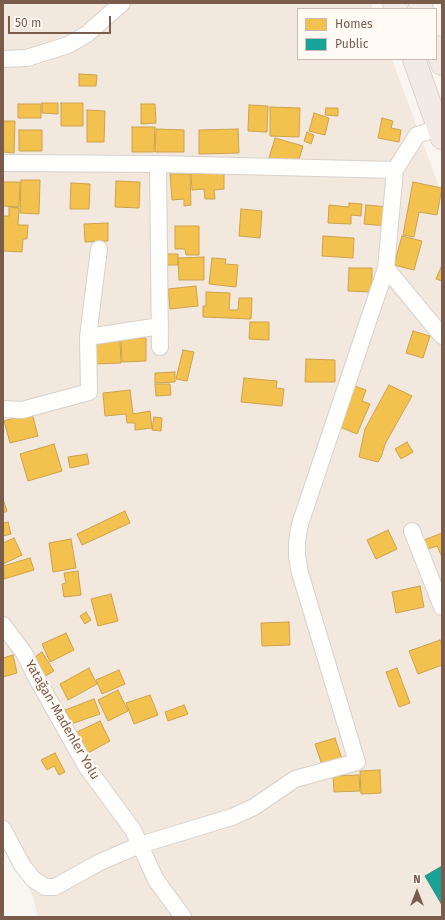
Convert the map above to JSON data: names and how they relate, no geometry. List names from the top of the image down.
{
  "streets": {
    "street": ["Yatağan-Madenler Yolu"]
  },
  "legend": ["Homes", "Public"],
  "scale_bar": "50 m",
  "north": "top"
}
